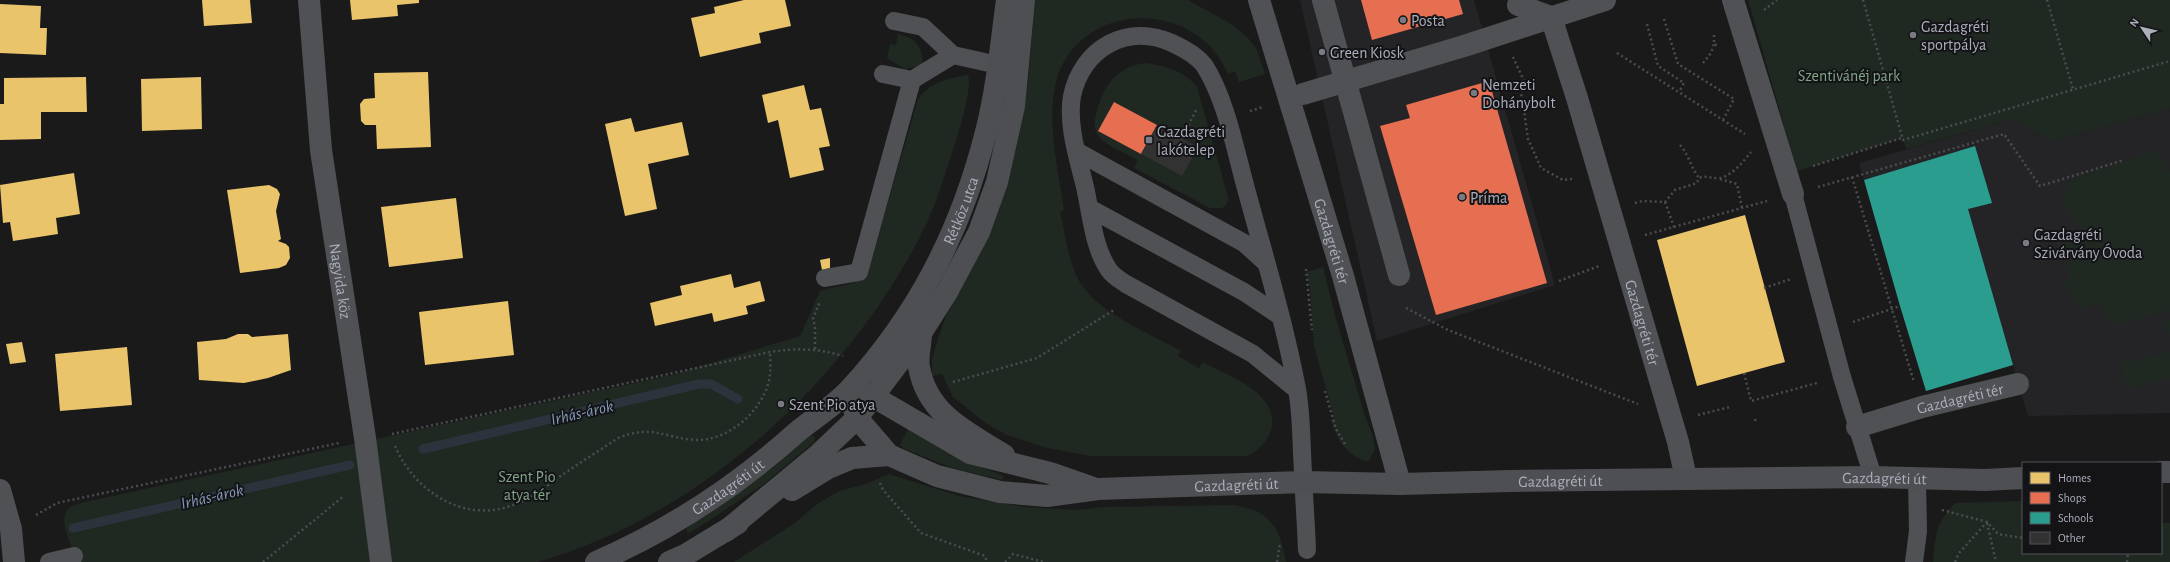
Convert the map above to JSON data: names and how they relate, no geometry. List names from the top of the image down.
{
  "streets": {
    "street": [
      "Rétköz utca",
      "Gazdagréti tér",
      "Nagyida köz",
      "Gazdagréti út"
    ]
  },
  "crossings": [
    ["Rétköz utca", "Gazdagréti út"],
    ["Gazdagréti tér", "Gazdagréti út"]
  ],
  "water": ["Irhás-árok"],
  "parks": ["Szentivánéj park", "Szent Pio atya tér"],
  "places": {
    "other": [
      "Posta",
      "Gazdagréti sportpálya",
      "Green Kiosk",
      "Nemzeti Dohánybolt",
      "Príma",
      "Gazdagréti Szivárvány Óvoda",
      "Szent Pio atya"
    ],
    "transit": ["Gazdagréti lakótelep"]
  },
  "legend": [
    "Homes",
    "Shops",
    "Schools",
    "Other"
  ],
  "north": "top left"
}
